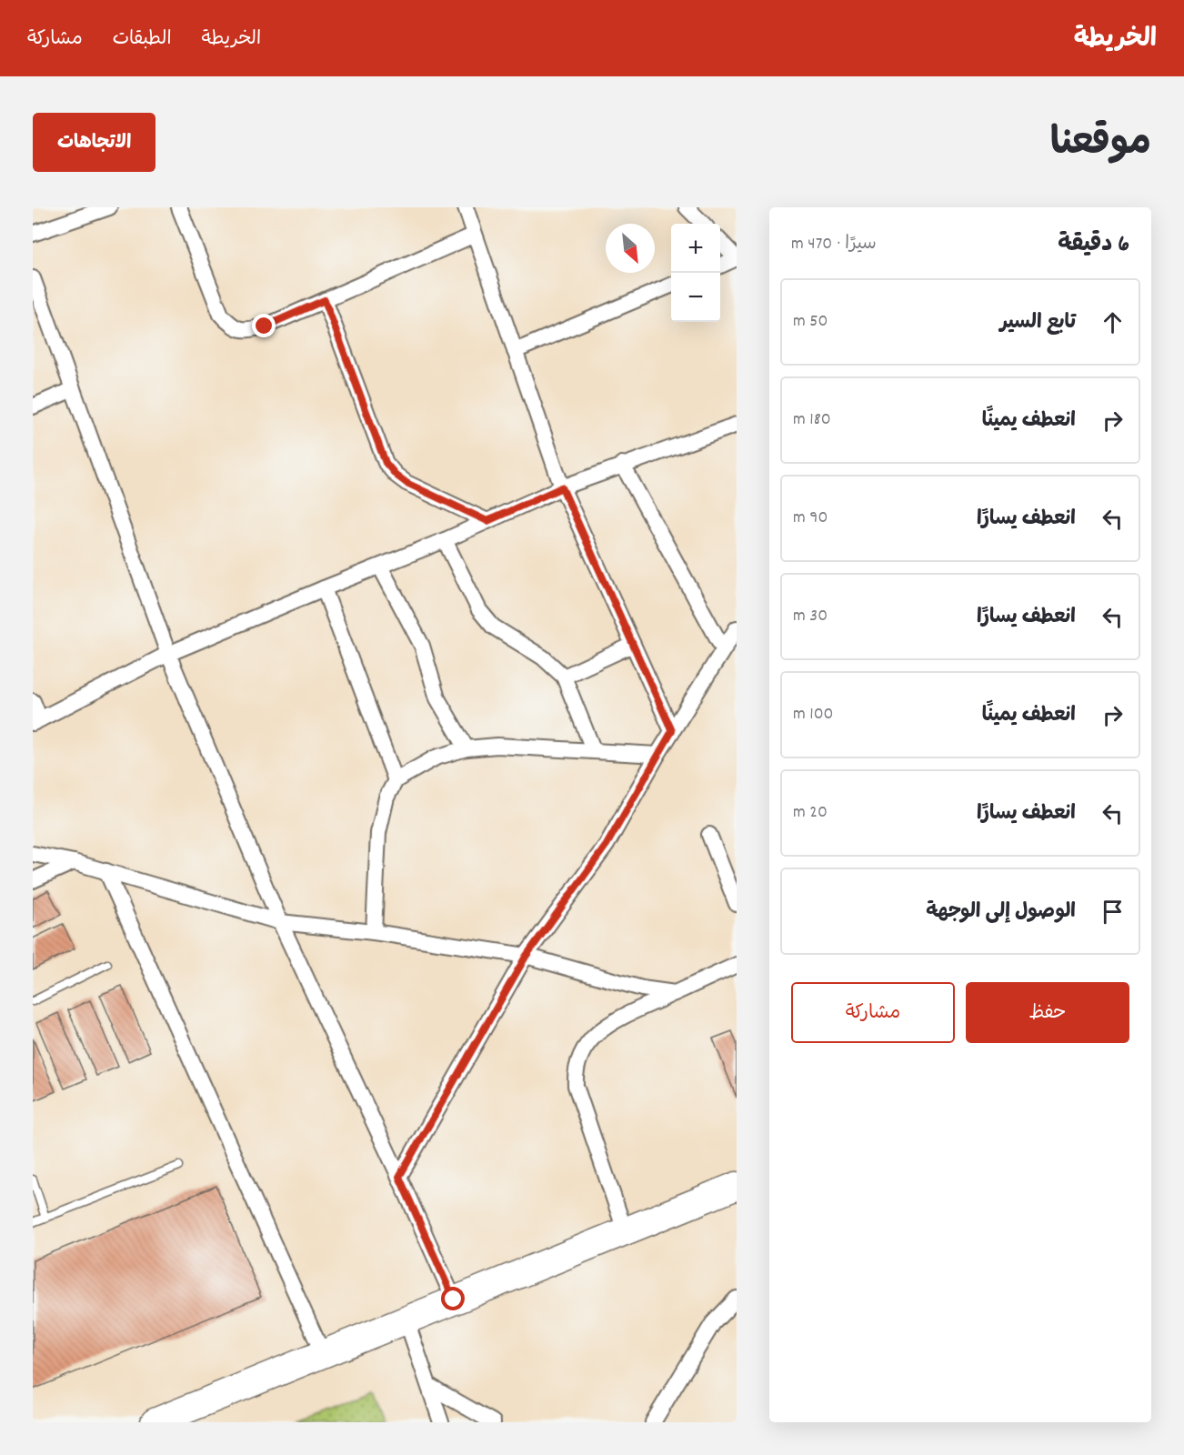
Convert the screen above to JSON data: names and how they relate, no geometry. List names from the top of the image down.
{
  "north": "bottom right",
  "page": {
    "header": "الخريطة",
    "nav": ["الخريطة", "الطبقات", "مشاركة"],
    "title": "موقعنا",
    "buttons": [
      "الاتجاهات",
      ["حفظ", "مشاركة"]
    ],
    "heading": ["6 دقيقة", "سيرًا · 470 m"],
    "map_buttons": ["+", "−"],
    "list": [
      ["تابع السير", "50 m"],
      ["انعطف يمينًا", "180 m"],
      ["انعطف يسارًا", "90 m"],
      ["انعطف يسارًا", "30 m"],
      ["انعطف يمينًا", "100 m"],
      ["انعطف يسارًا", "20 m"],
      "الوصول إلى الوجهة"
    ]
  }
}
